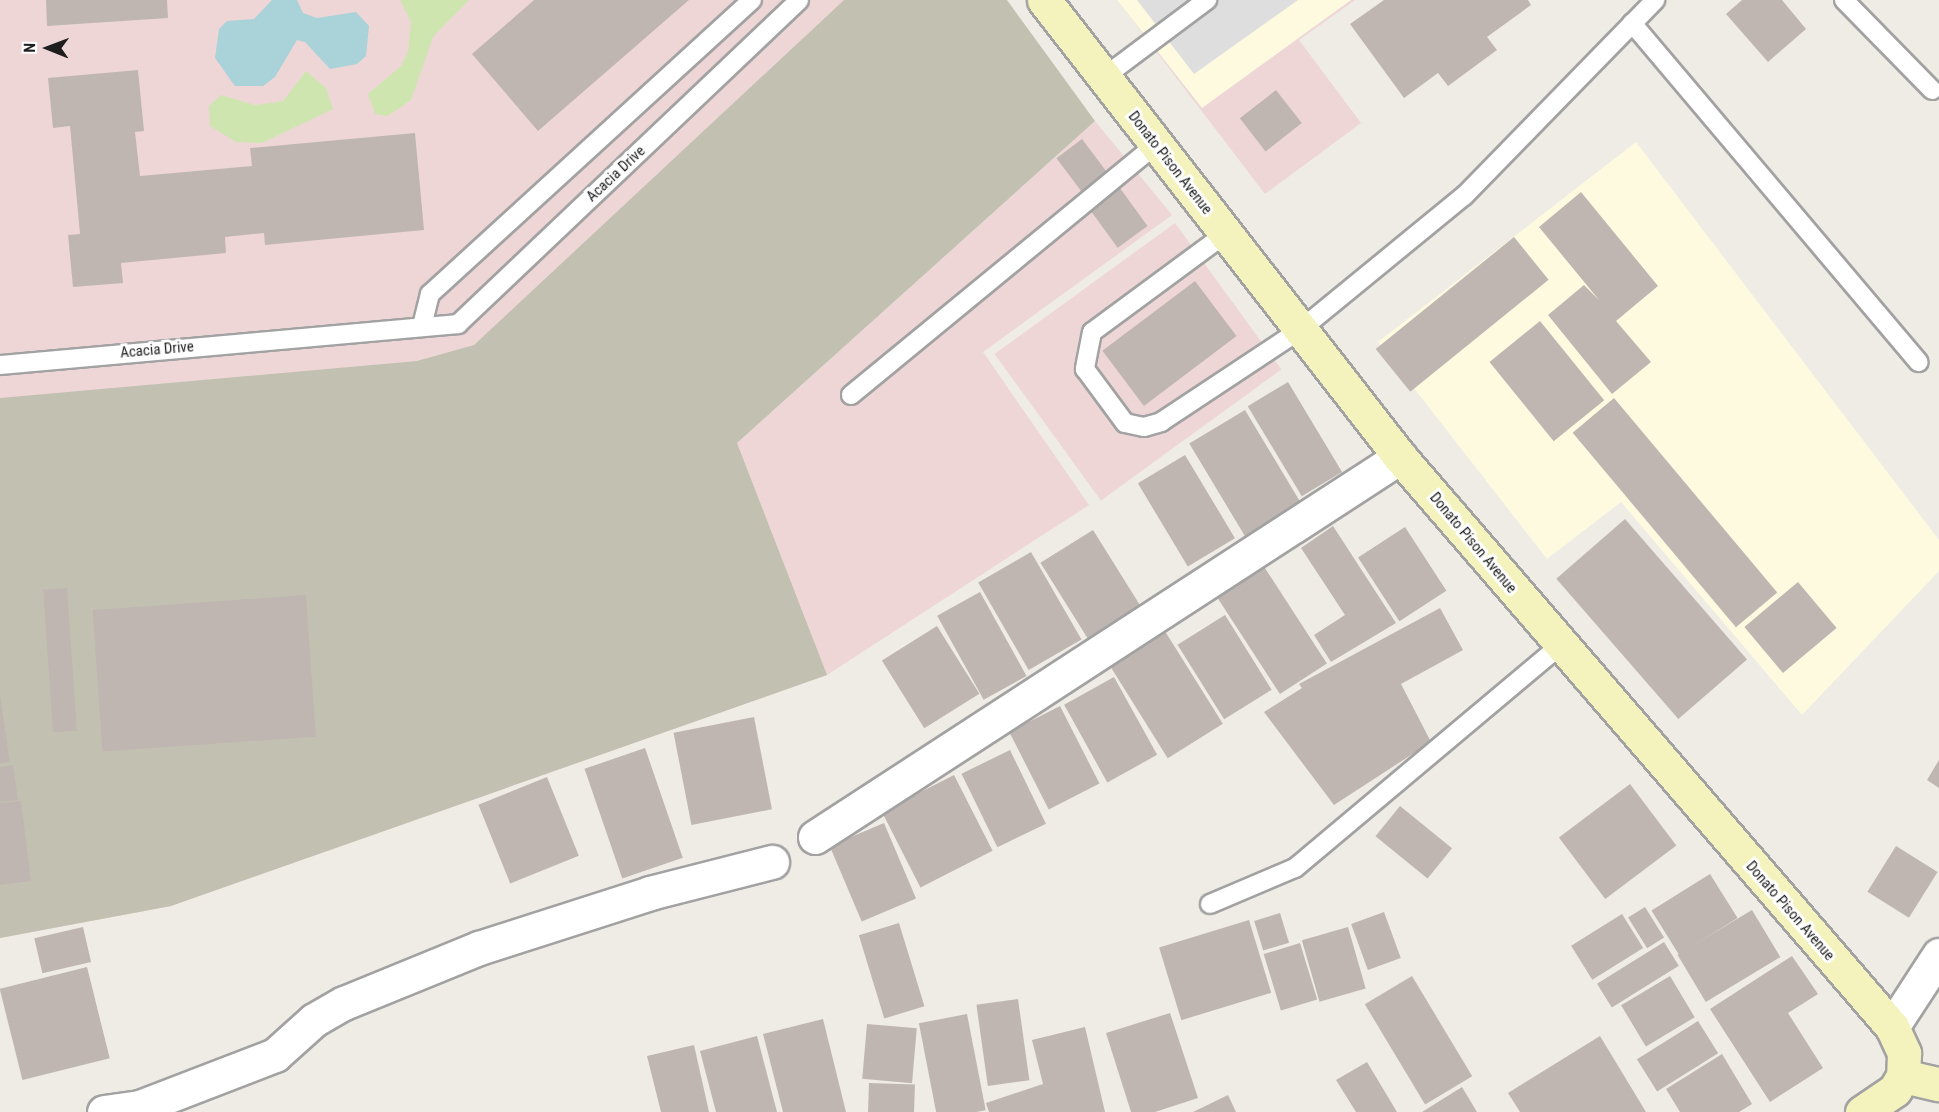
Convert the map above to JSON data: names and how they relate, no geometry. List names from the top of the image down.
{
  "streets": {
    "main road": ["Donato Pison Avenue"],
    "lane": ["Acacia Drive"]
  },
  "north": "left"
}
